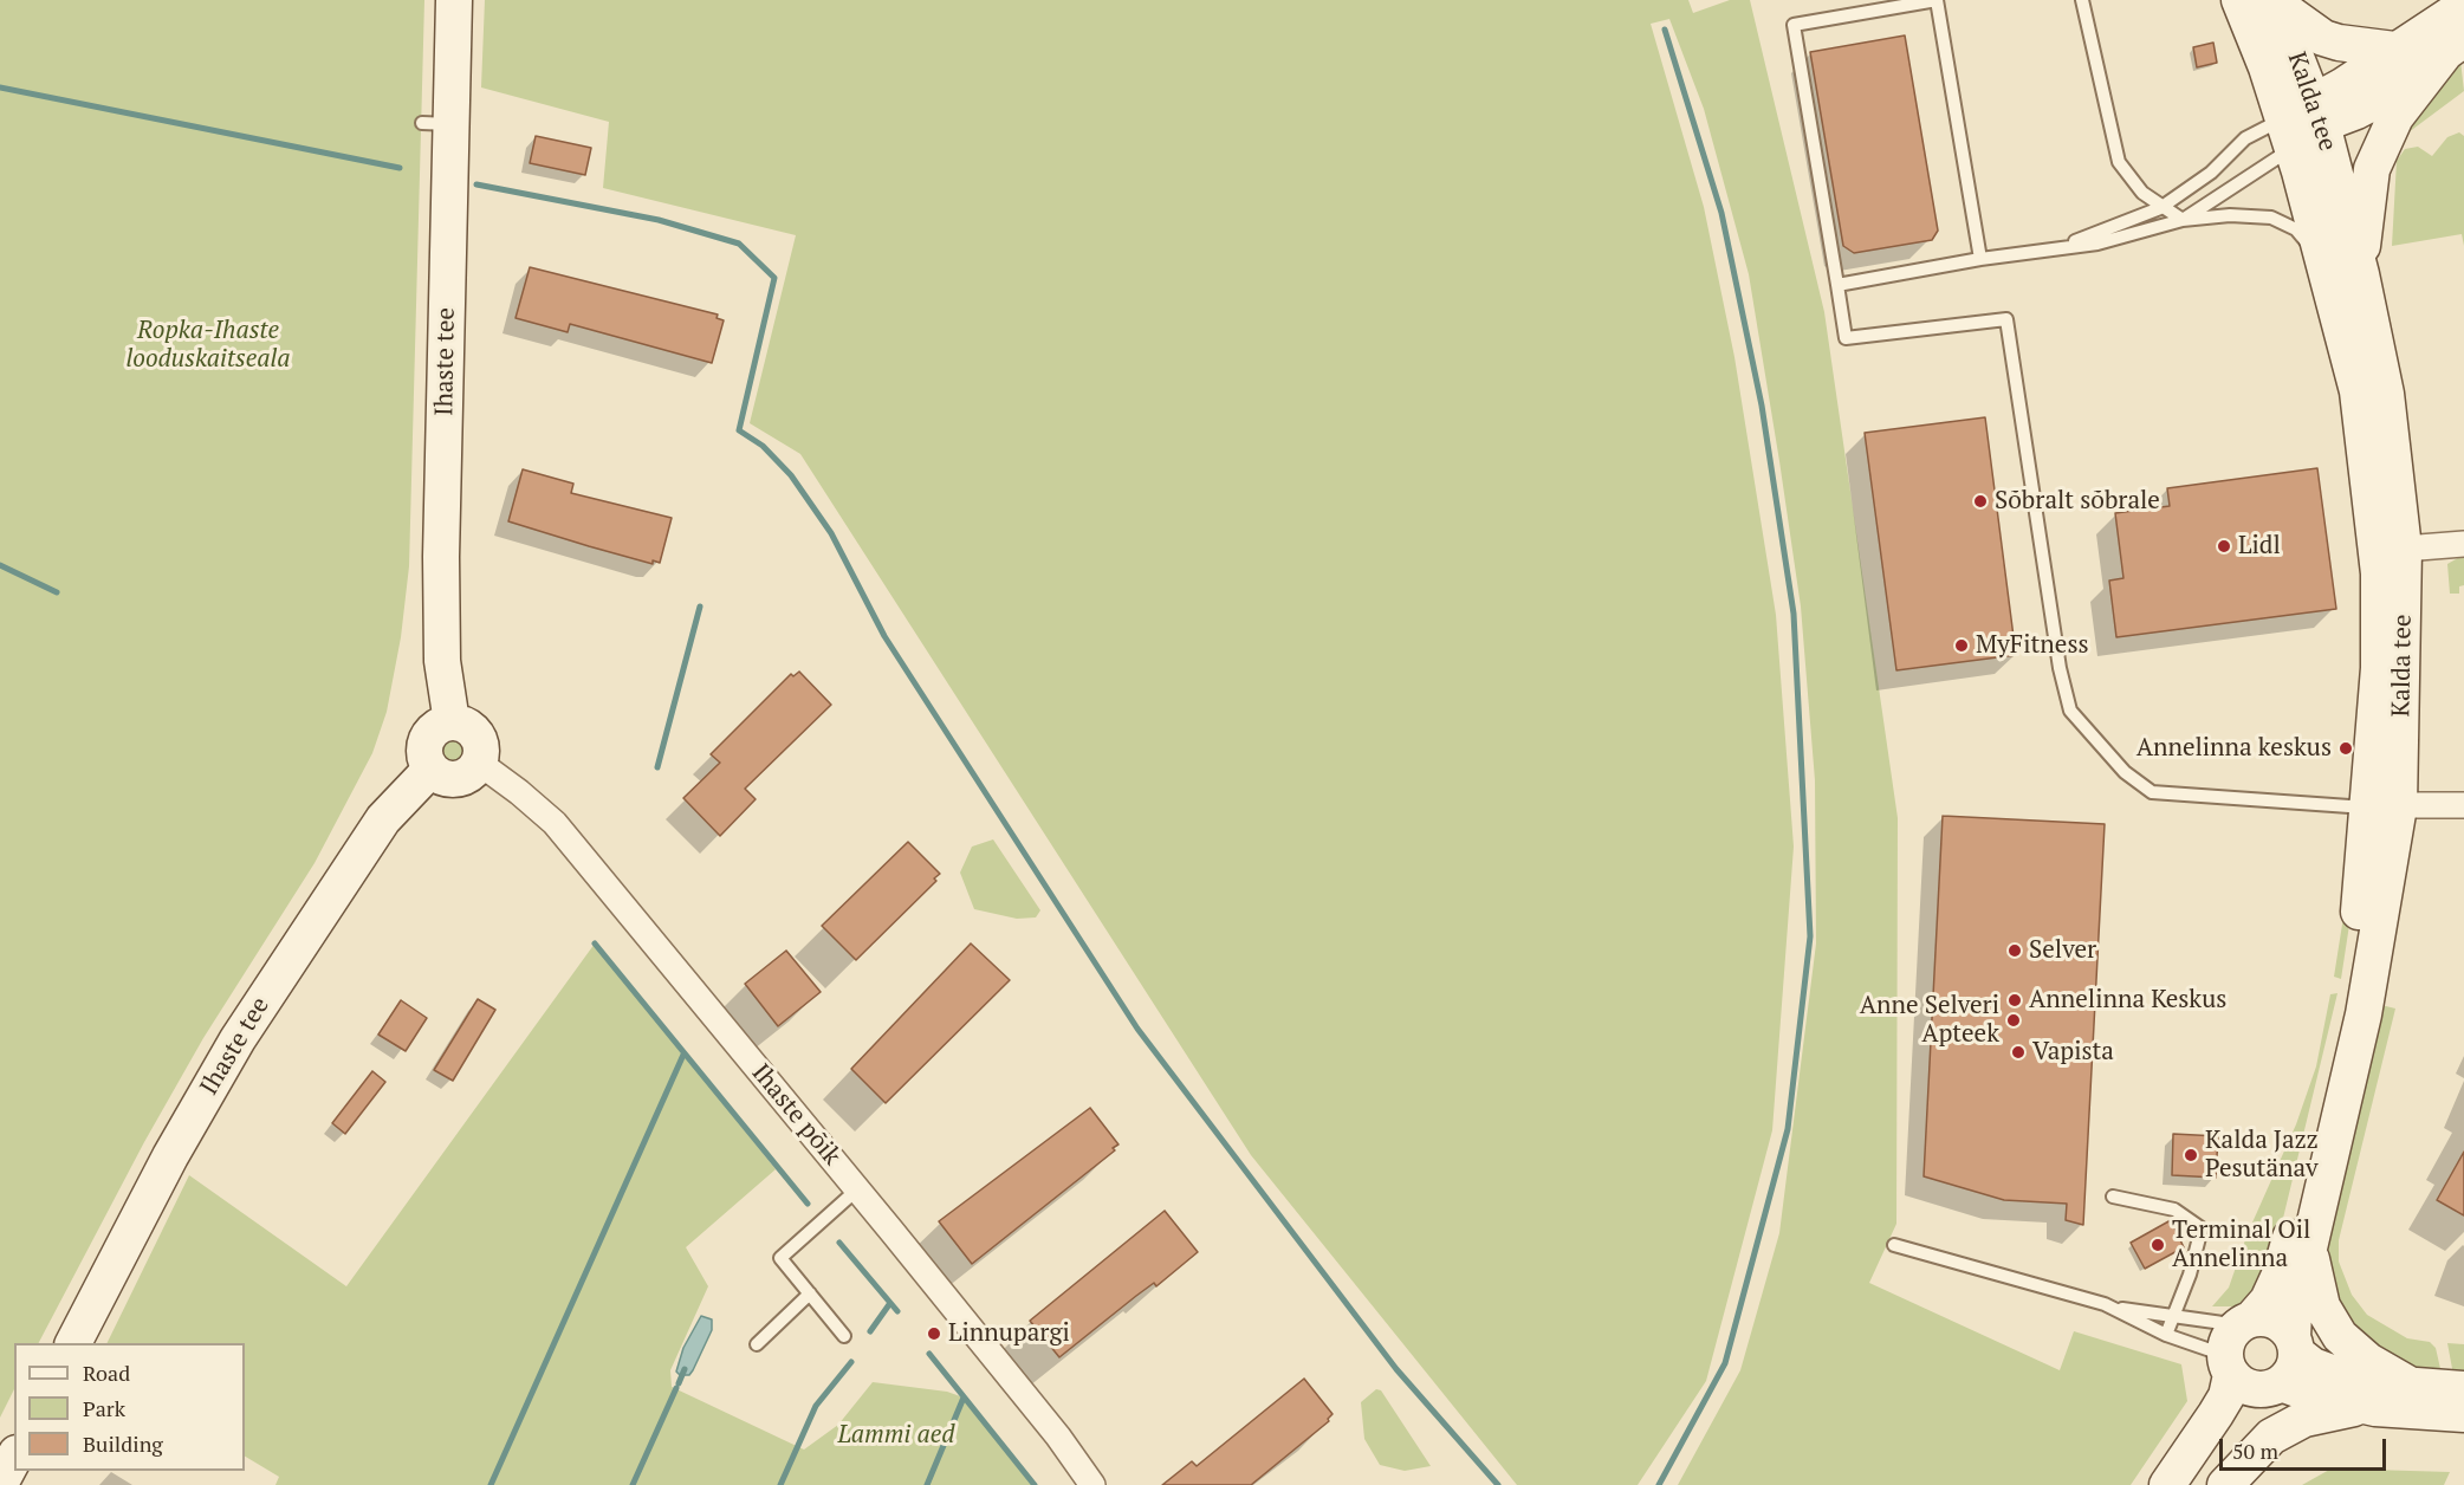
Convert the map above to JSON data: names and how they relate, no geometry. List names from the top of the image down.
{
  "streets": {
    "street": ["Kalda tee", "Ihaste tee", "Ihaste põik"]
  },
  "crossings": [
    ["Ihaste tee", "Ihaste põik"]
  ],
  "parks": ["Ropka-Ihaste looduskaitseala", "Lammi aed"],
  "places": [
    "Sõbralt sõbrale",
    "Lidl",
    "MyFitness",
    "Annelinna keskus",
    "Selver",
    "Annelinna Keskus",
    "Anne Selveri Apteek",
    "Vapista",
    "Kalda Jazz Pesutänav",
    "Terminal Oil Annelinna",
    "Linnupargi"
  ],
  "legend": ["Road", "Park", "Building"],
  "scale_bar": "50 m"
}
